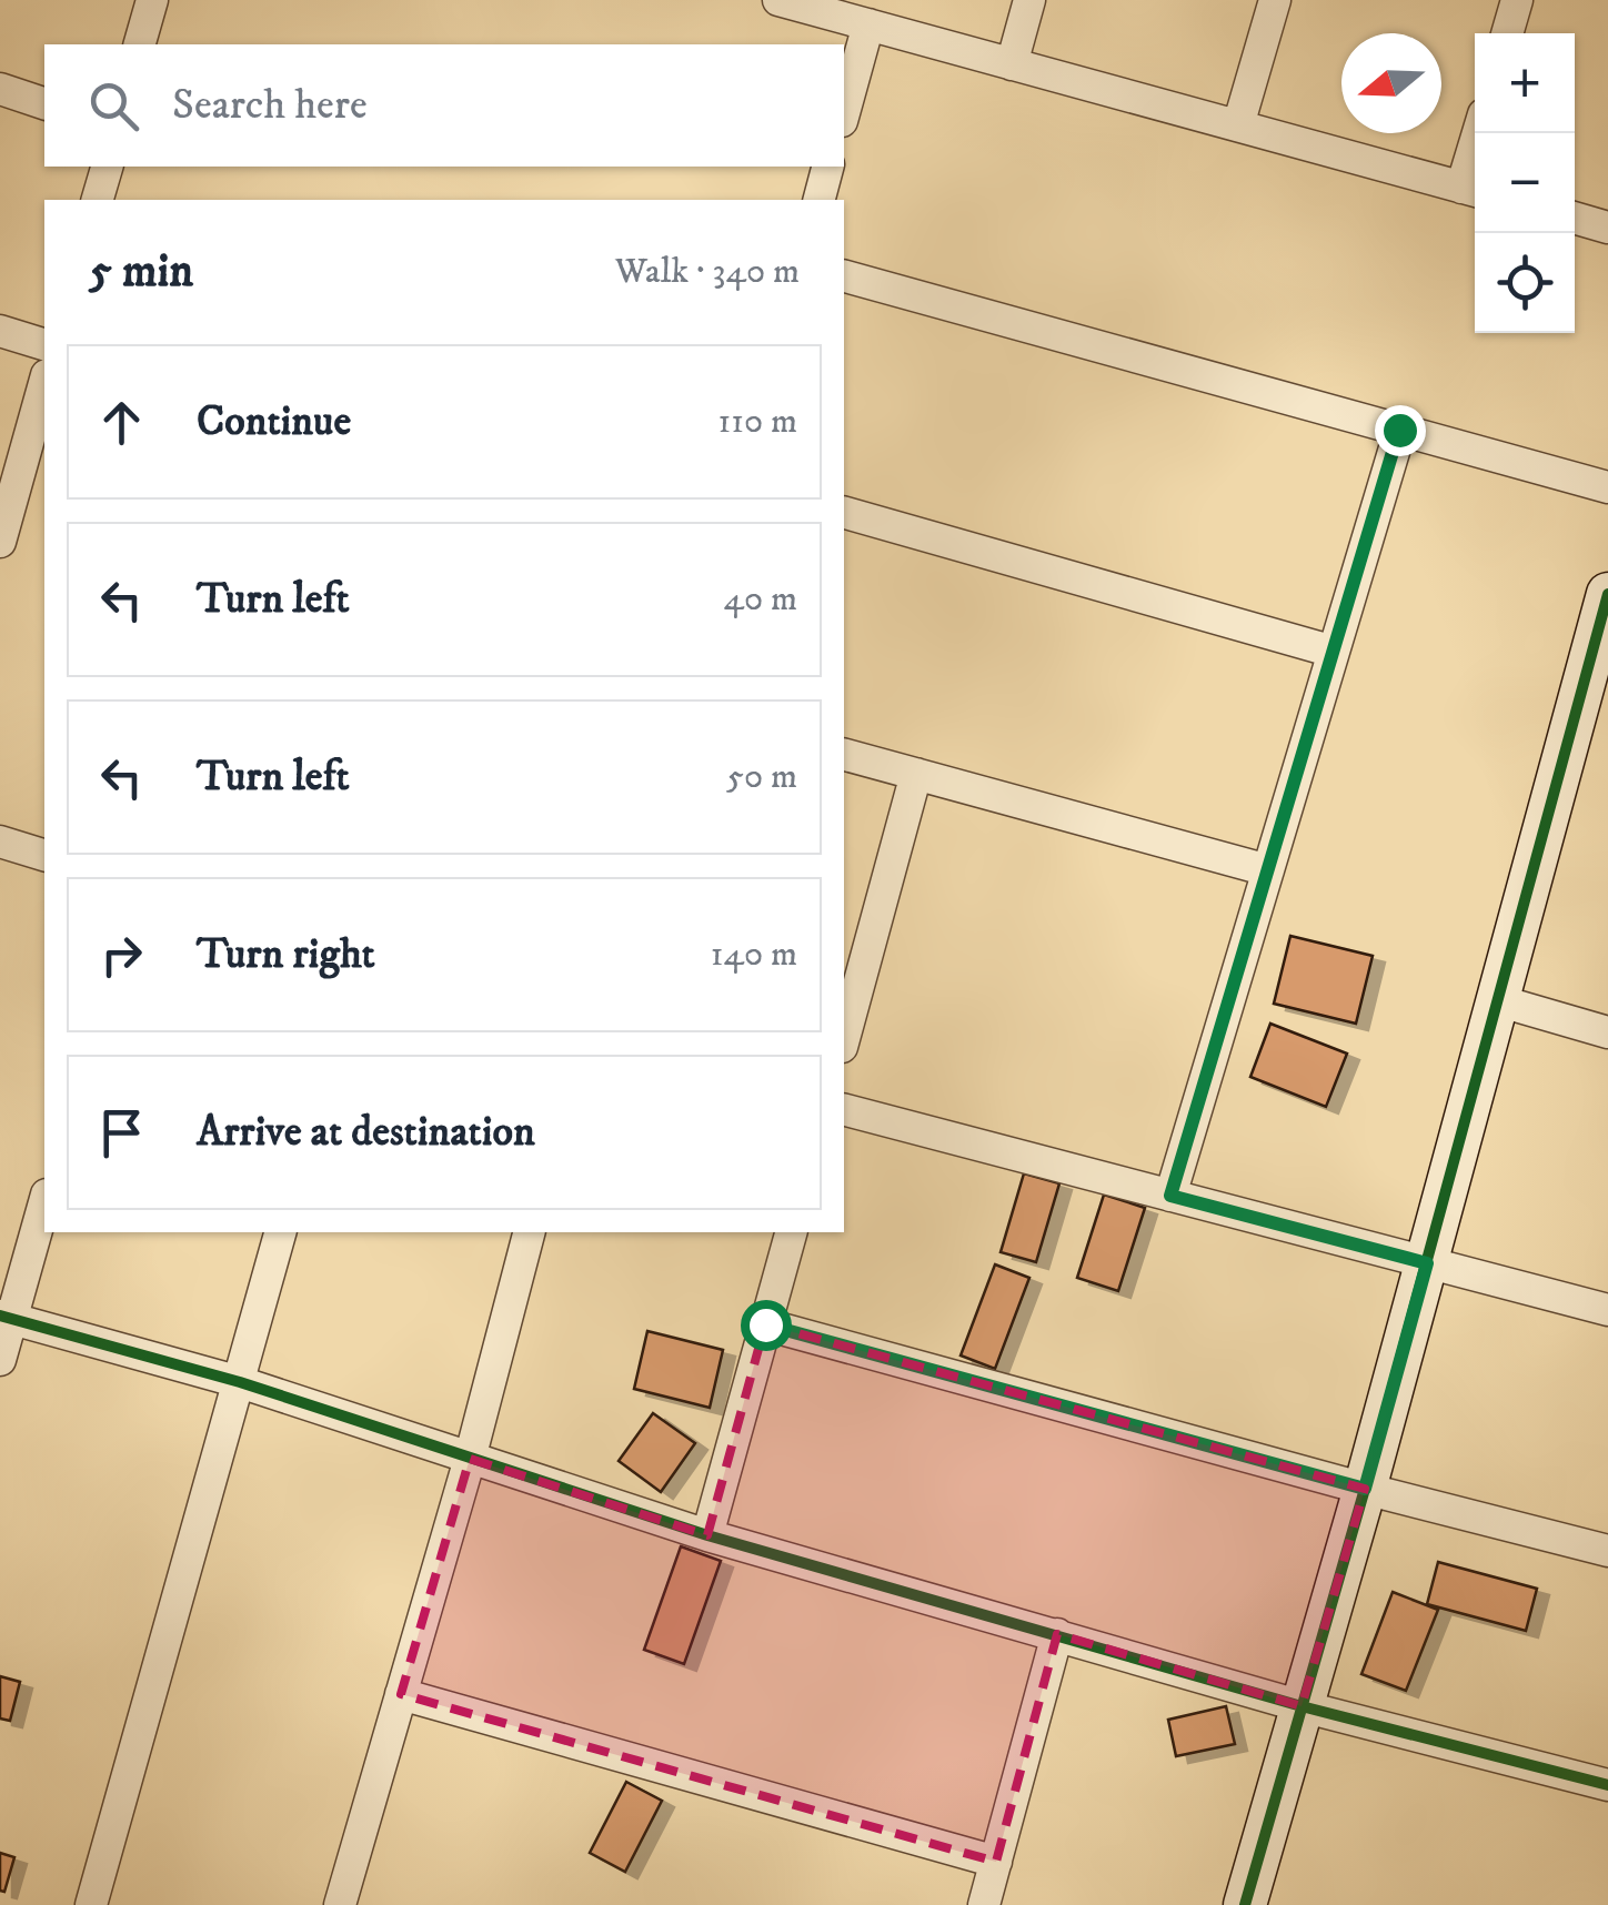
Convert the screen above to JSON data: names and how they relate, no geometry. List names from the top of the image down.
{
  "north": "left",
  "page": {
    "map_buttons": ["+", "−"],
    "search": "Search here",
    "heading": ["5 min", "Walk · 340 m"],
    "list": [
      ["Continue", "110 m"],
      ["Turn left", "40 m"],
      ["Turn left", "50 m"],
      ["Turn right", "140 m"],
      "Arrive at destination"
    ]
  }
}
